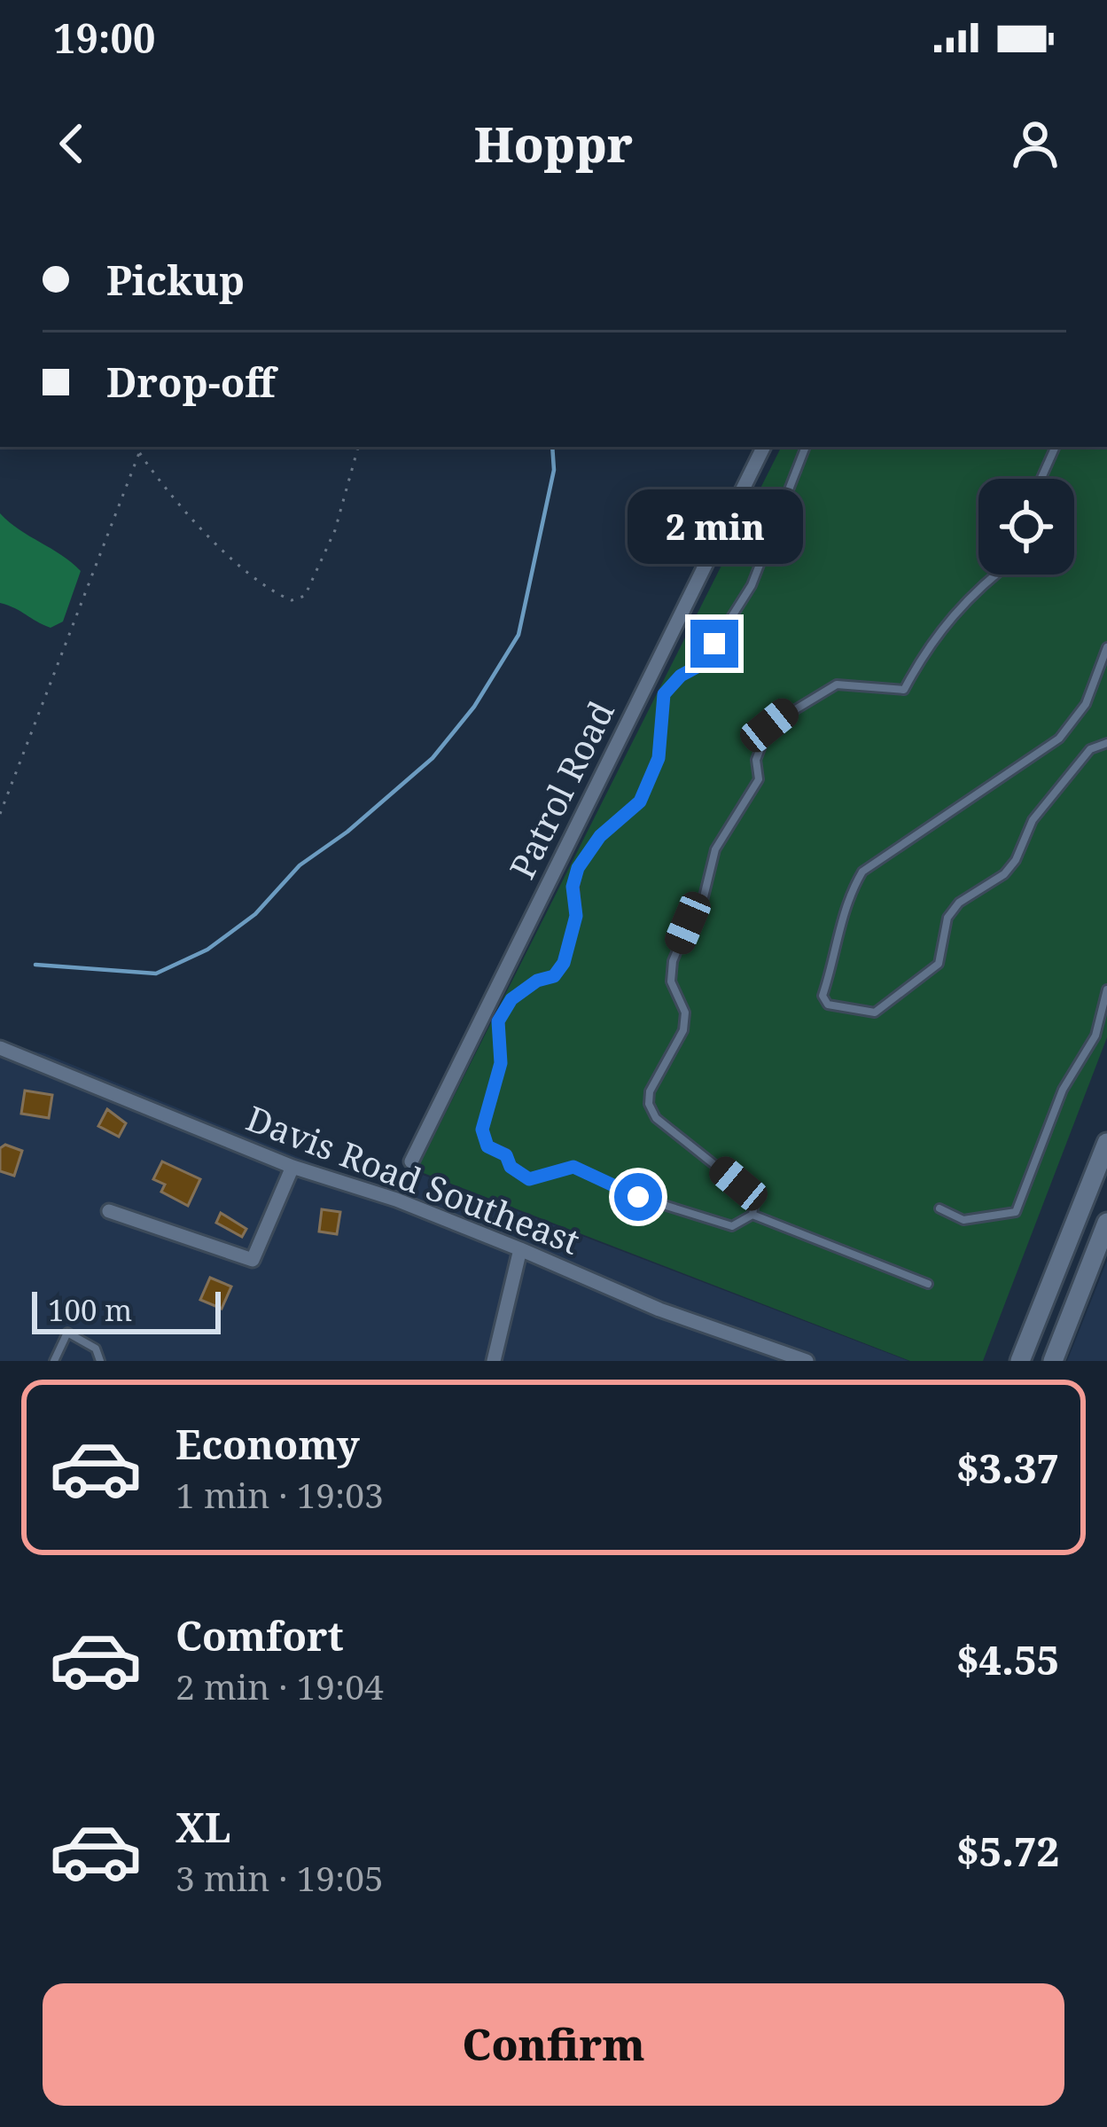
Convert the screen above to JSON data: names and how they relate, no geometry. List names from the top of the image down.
{
  "streets": {
    "street": ["Patrol Road", "Davis Road Southeast"]
  },
  "scale_bar": "100 m",
  "page": {
    "status": "19:00",
    "header": "Hoppr",
    "banner": ["Pickup", "Drop-off"],
    "bubble": "2 min",
    "scale": "100 m",
    "list": [
      {
        "name": "Economy",
        "note": "1 min · 19:03",
        "value": "$3.37"
      },
      {
        "name": "Comfort",
        "note": "2 min · 19:04",
        "value": "$4.55"
      },
      {
        "name": "XL",
        "note": "3 min · 19:05",
        "value": "$5.72"
      }
    ],
    "buttons": "Confirm"
  }
}
